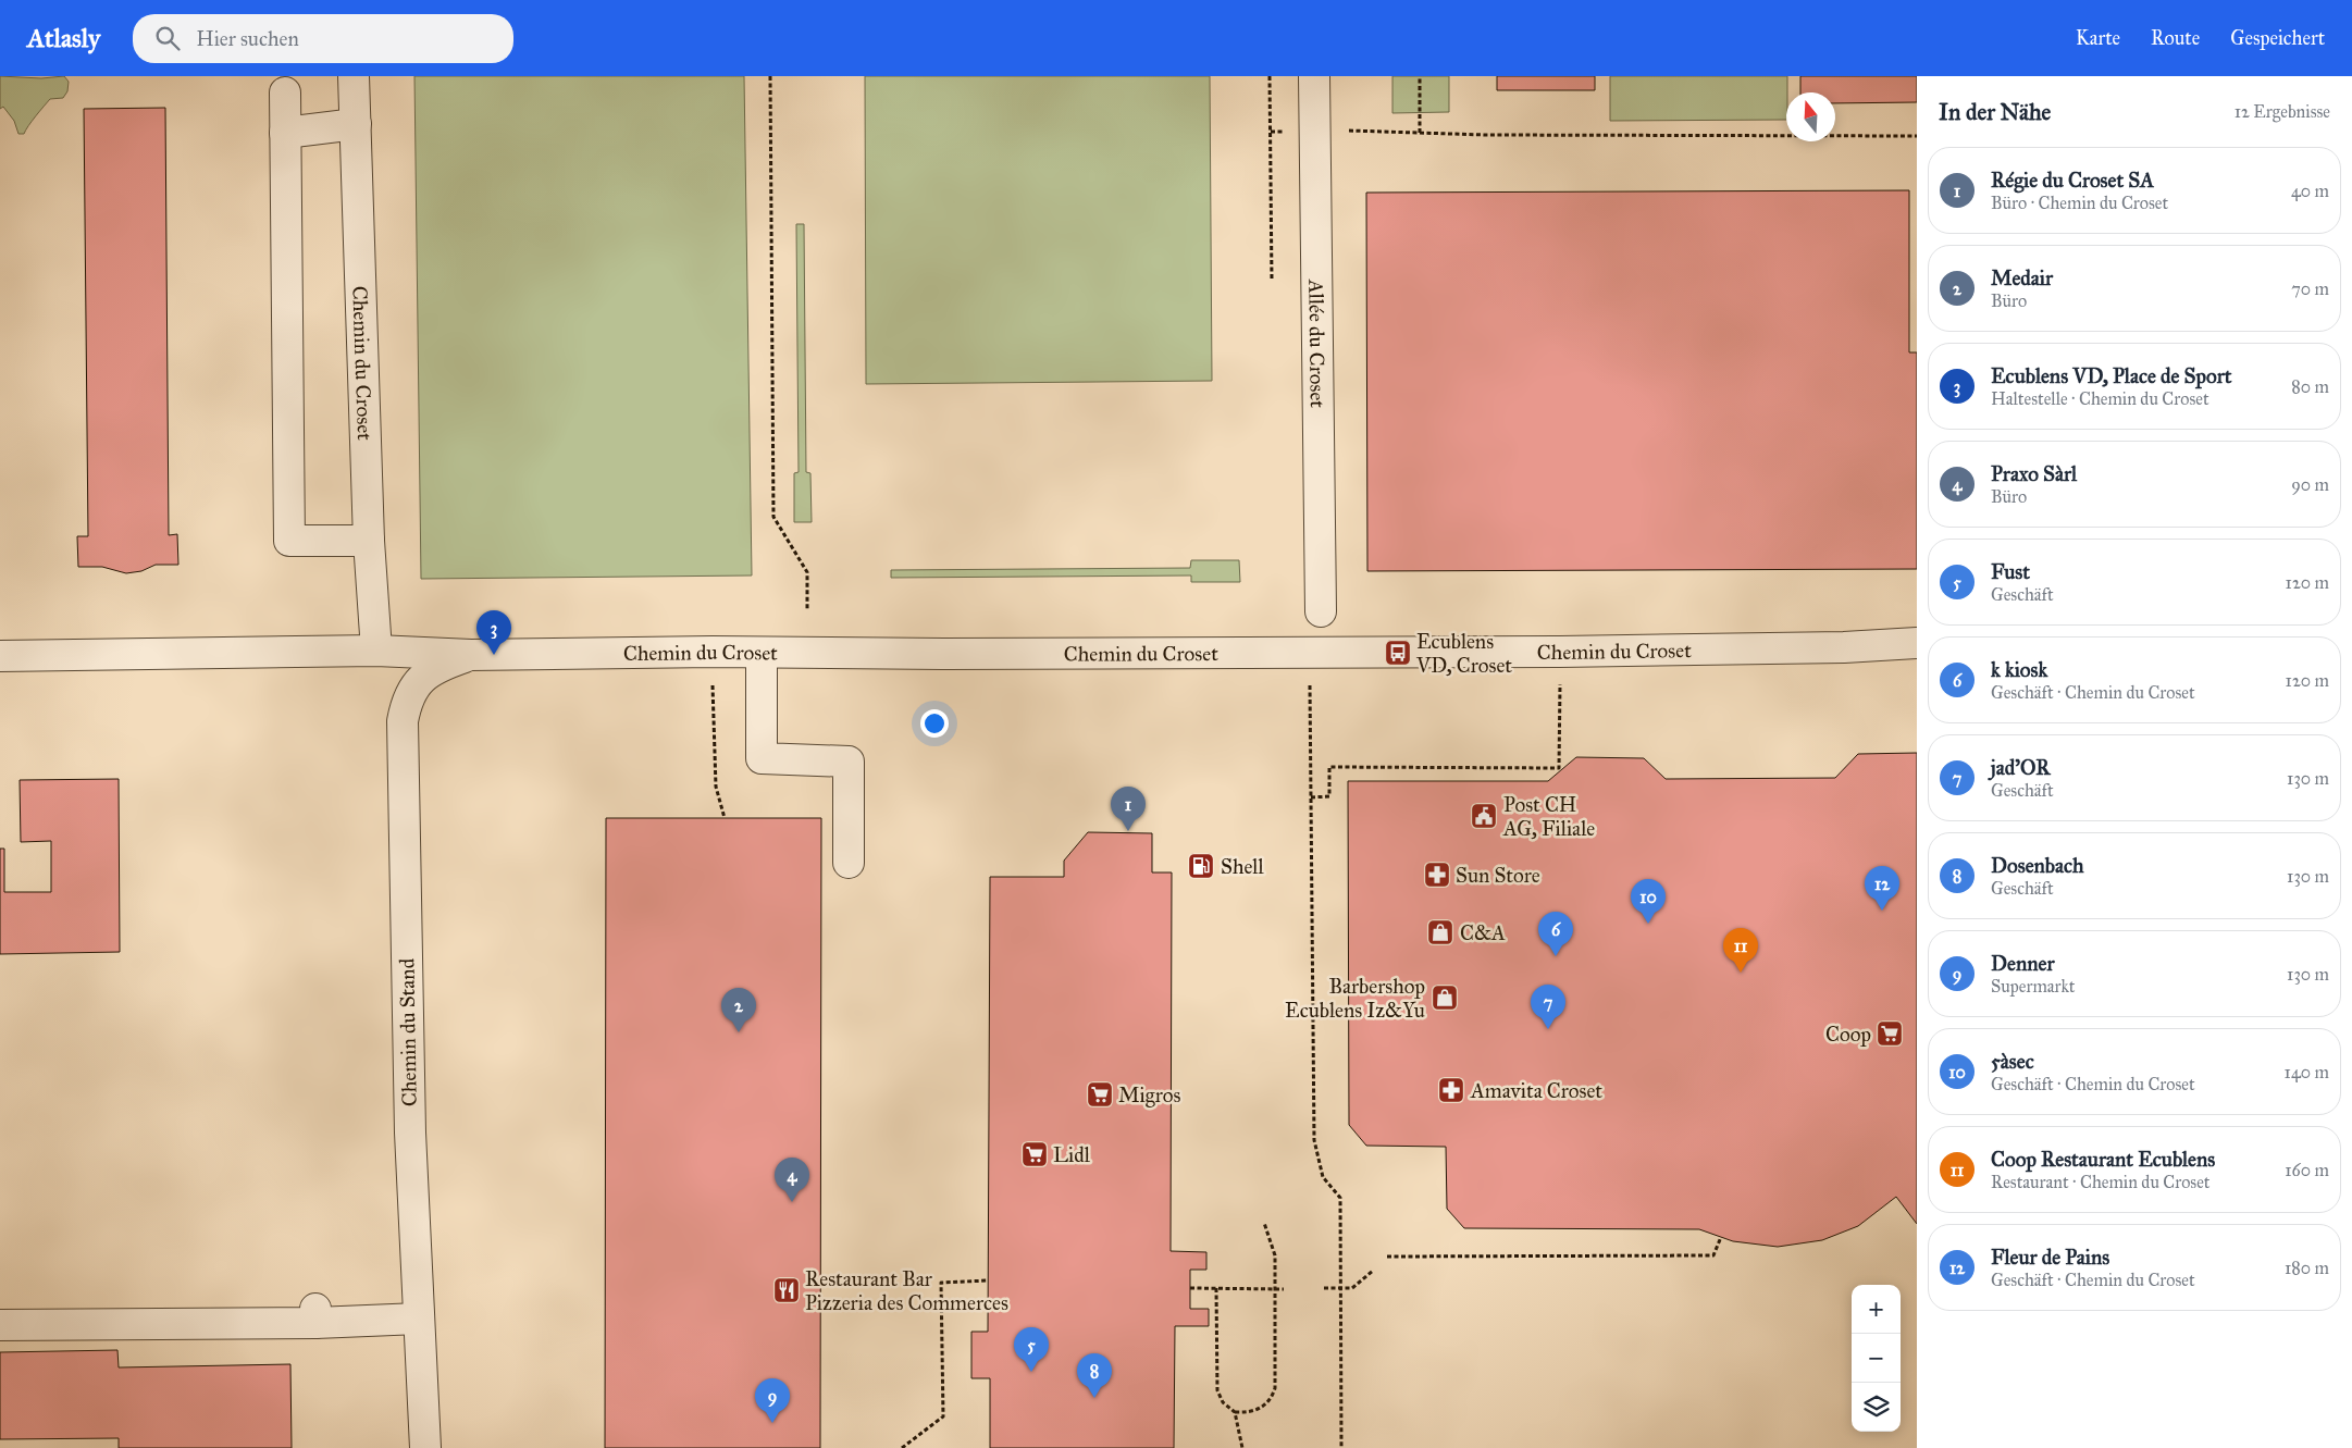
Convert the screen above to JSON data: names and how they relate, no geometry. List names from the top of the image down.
{
  "streets": {
    "street": ["Allée du Croset", "Chemin du Croset", "Chemin du Stand"]
  },
  "crossings": [
    ["Chemin du Croset", "Chemin du Stand"]
  ],
  "places": {
    "bus stop": ["Ecublens VD, Croset"],
    "public building": ["Post CH AG, Filiale"],
    "fuel station": ["Shell"],
    "pharmacy": ["Sun Store", "Amavita Croset"],
    "shop": ["C&A", "Barbershop Ecublens Iz&Yu"],
    "supermarket": ["Coop", "Migros", "Lidl"],
    "restaurant": ["Restaurant Bar Pizzeria des Commerces"]
  },
  "north": "top",
  "page": {
    "header": "Atlasly",
    "search": "Hier suchen",
    "nav": ["Karte", "Route", "Gespeichert"],
    "heading": ["In der Nähe", "12 Ergebnisse"],
    "list": [
      {
        "mark": "1",
        "name": "Régie du Croset SA",
        "note": "Büro · Chemin du Croset",
        "value": "40 m"
      },
      {
        "mark": "2",
        "name": "Medair",
        "note": "Büro",
        "value": "70 m"
      },
      {
        "mark": "3",
        "name": "Ecublens VD, Place de Sport",
        "note": "Haltestelle · Chemin du Croset",
        "value": "80 m"
      },
      {
        "mark": "4",
        "name": "Praxo Sàrl",
        "note": "Büro",
        "value": "90 m"
      },
      {
        "mark": "5",
        "name": "Fust",
        "note": "Geschäft",
        "value": "120 m"
      },
      {
        "mark": "6",
        "name": "k kiosk",
        "note": "Geschäft · Chemin du Croset",
        "value": "120 m"
      },
      {
        "mark": "7",
        "name": "jad'OR",
        "note": "Geschäft",
        "value": "130 m"
      },
      {
        "mark": "8",
        "name": "Dosenbach",
        "note": "Geschäft",
        "value": "130 m"
      },
      {
        "mark": "9",
        "name": "Denner",
        "note": "Supermarkt",
        "value": "130 m"
      },
      {
        "mark": "10",
        "name": "5àsec",
        "note": "Geschäft · Chemin du Croset",
        "value": "140 m"
      },
      {
        "mark": "11",
        "name": "Coop Restaurant Ecublens",
        "note": "Restaurant · Chemin du Croset",
        "value": "160 m"
      },
      {
        "mark": "12",
        "name": "Fleur de Pains",
        "note": "Geschäft · Chemin du Croset",
        "value": "180 m"
      }
    ],
    "pins": [
      "3",
      "1",
      "12",
      "10",
      "6",
      "11",
      "7",
      "2",
      "4",
      "5",
      "8",
      "9"
    ],
    "map_buttons": ["+", "−"]
  }
}
